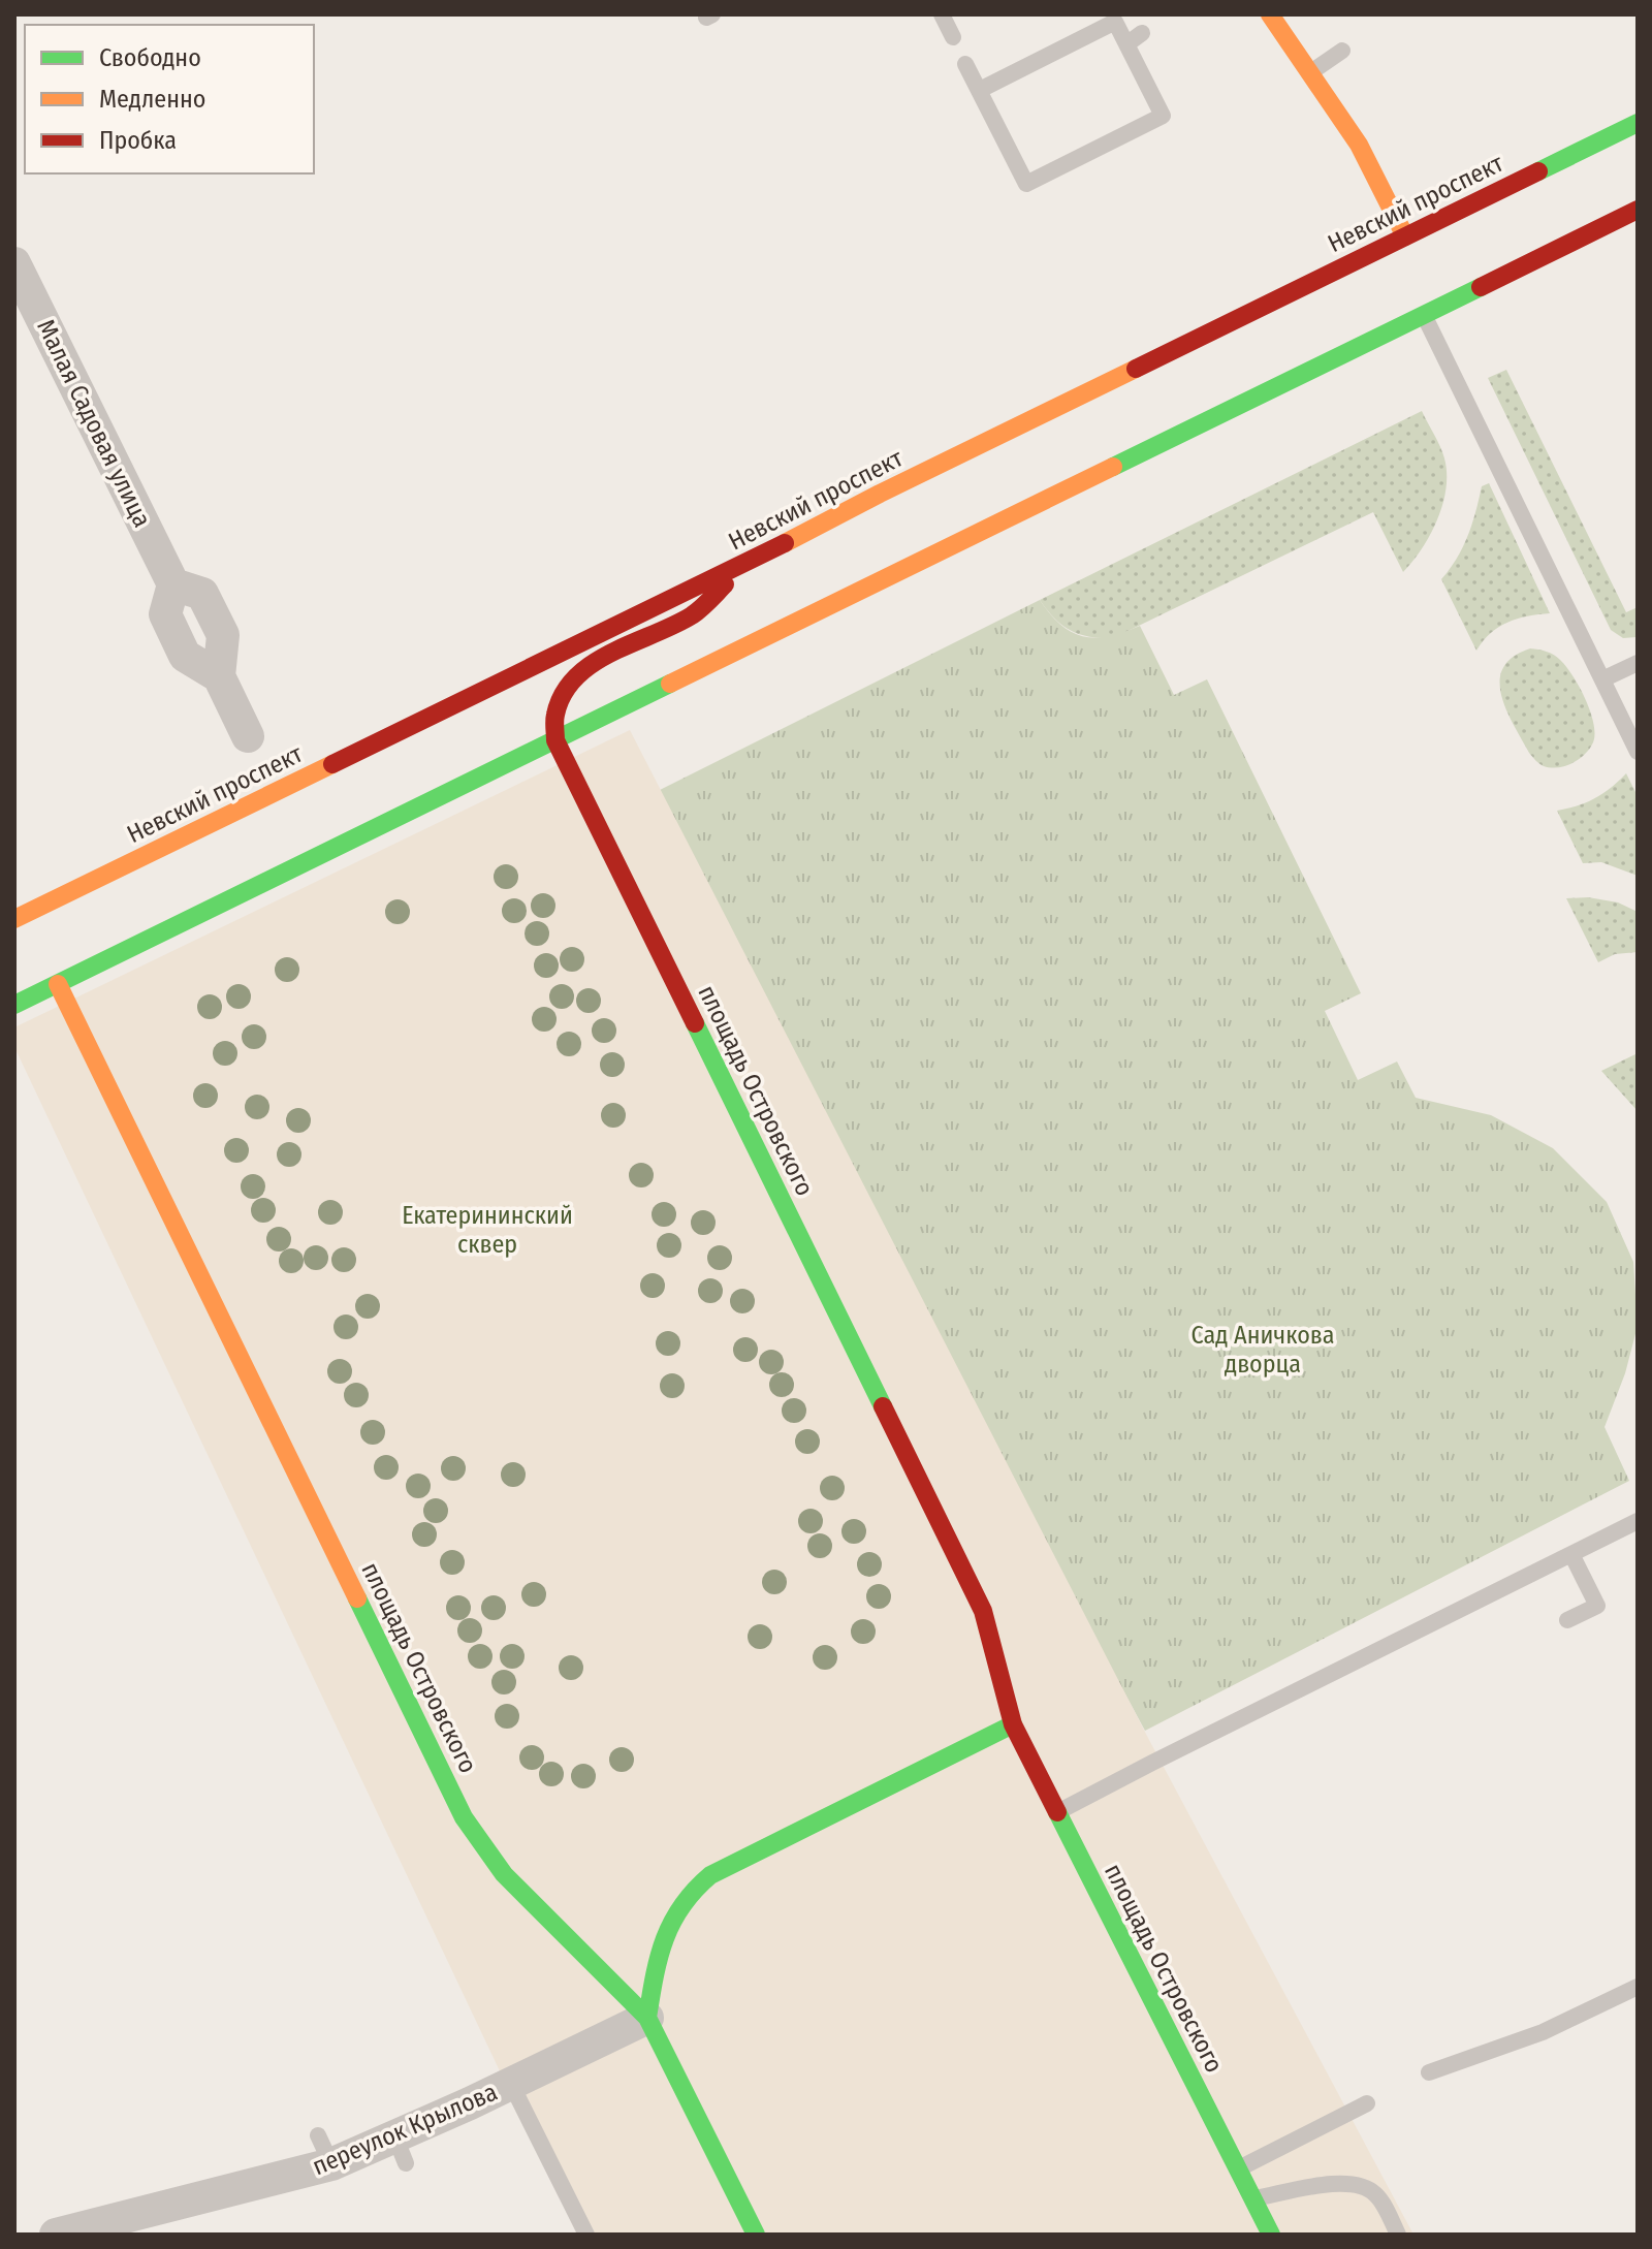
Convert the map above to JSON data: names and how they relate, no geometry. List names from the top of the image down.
{
  "streets": {
    "street": [
      "Невский проспект",
      "Малая Садовая улица",
      "площадь Островского",
      "переулок Крылова"
    ]
  },
  "crossings": [
    ["площадь Островского", "переулок Крылова"]
  ],
  "parks": ["Екатерининский сквер", "Сад Аничкова дворца"],
  "legend": ["Свободно", "Медленно", "Пробка"]
}
